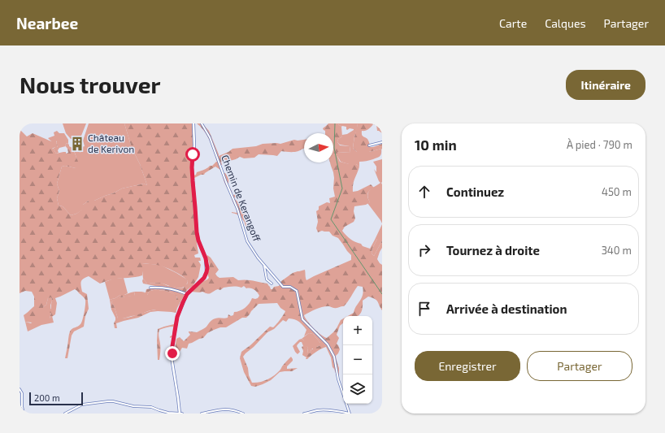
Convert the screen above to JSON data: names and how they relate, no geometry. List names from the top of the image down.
{
  "streets": {
    "street": ["Chemin de Kerangoff"]
  },
  "places": {
    "building": ["Château de Kerivon"]
  },
  "scale_bar": "200 m",
  "north": "right",
  "page": {
    "header": "Nearbee",
    "nav": ["Carte", "Calques", "Partager"],
    "buttons": [
      "Itinéraire",
      ["Enregistrer", "Partager"]
    ],
    "title": "Nous trouver",
    "heading": ["10 min", "À pied · 790 m"],
    "list": [
      ["Continuez", "450 m"],
      ["Tournez à droite", "340 m"],
      "Arrivée à destination"
    ],
    "map_buttons": ["+", "−"],
    "scale": "200 m"
  }
}
